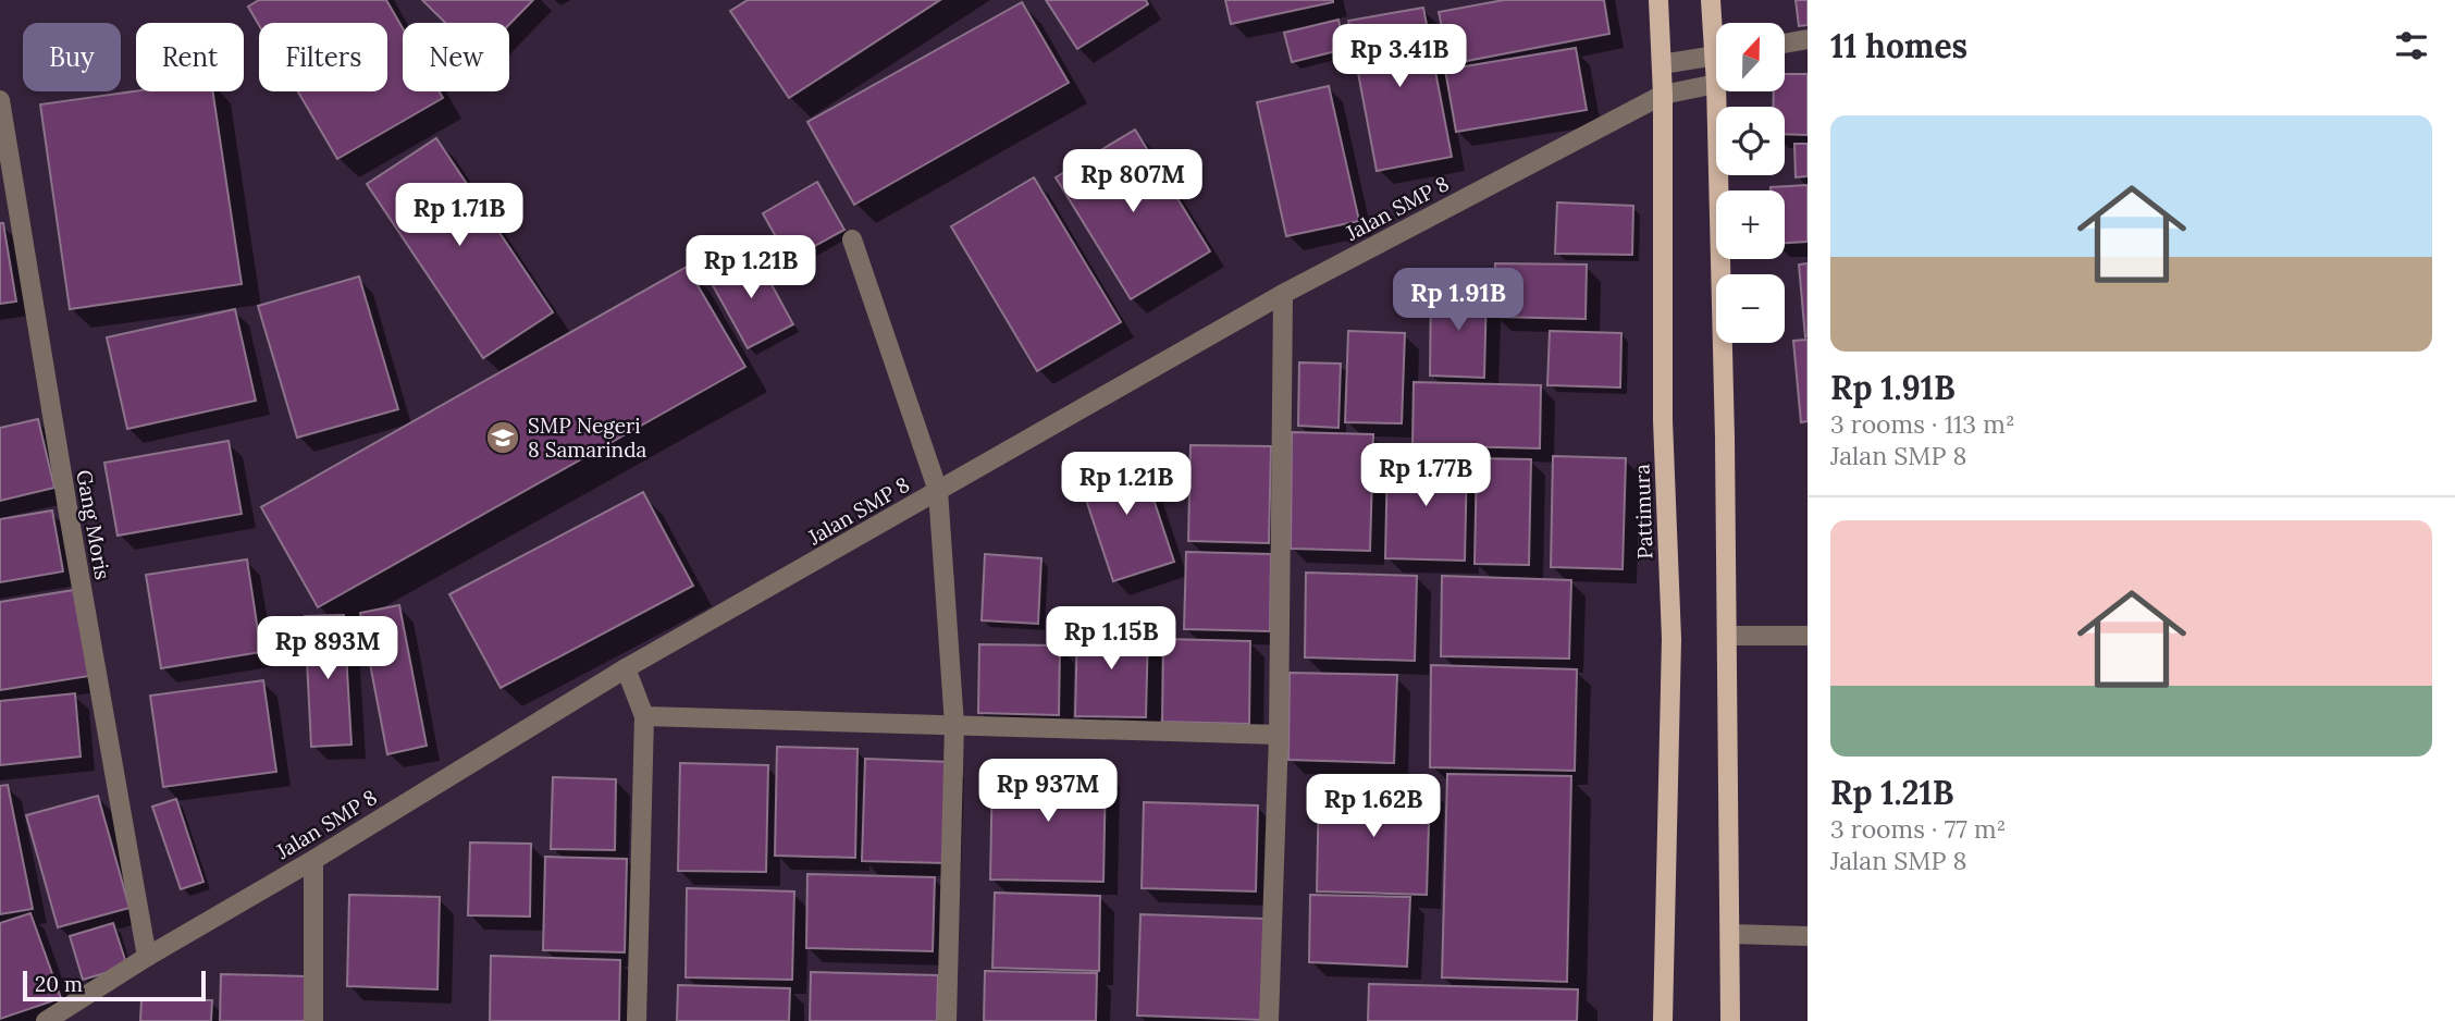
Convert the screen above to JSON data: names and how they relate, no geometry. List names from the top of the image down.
{
  "streets": {
    "main road": ["Pattimura"],
    "street": ["Jalan SMP 8", "Gang Moris"]
  },
  "crossings": [
    ["Jalan SMP 8", "Pattimura"],
    ["Jalan SMP 8", "Gang Moris"]
  ],
  "places": {
    "school or university": ["SMP Negeri 8 Samarinda"]
  },
  "scale_bar": "20 m",
  "north": "top",
  "page": {
    "heading": "11 homes",
    "map_buttons": ["+", "−"],
    "chip": [
      "Buy",
      "Rent",
      "Filters",
      "New"
    ],
    "price": [
      "Rp 3.41B",
      "Rp 807M",
      "Rp 1.71B",
      "Rp 1.21B",
      "Rp 1.91B",
      "Rp 1.77B",
      "Rp 1.21B",
      "Rp 1.15B",
      "Rp 893M",
      "Rp 937M",
      "Rp 1.62B"
    ],
    "list": [
      {
        "name": "Rp 1.91B",
        "note": "3 rooms · 113 m² · Jalan SMP 8"
      },
      {
        "name": "Rp 1.21B",
        "note": "3 rooms · 77 m² · Jalan SMP 8"
      }
    ],
    "scale": "20 m"
  }
}
